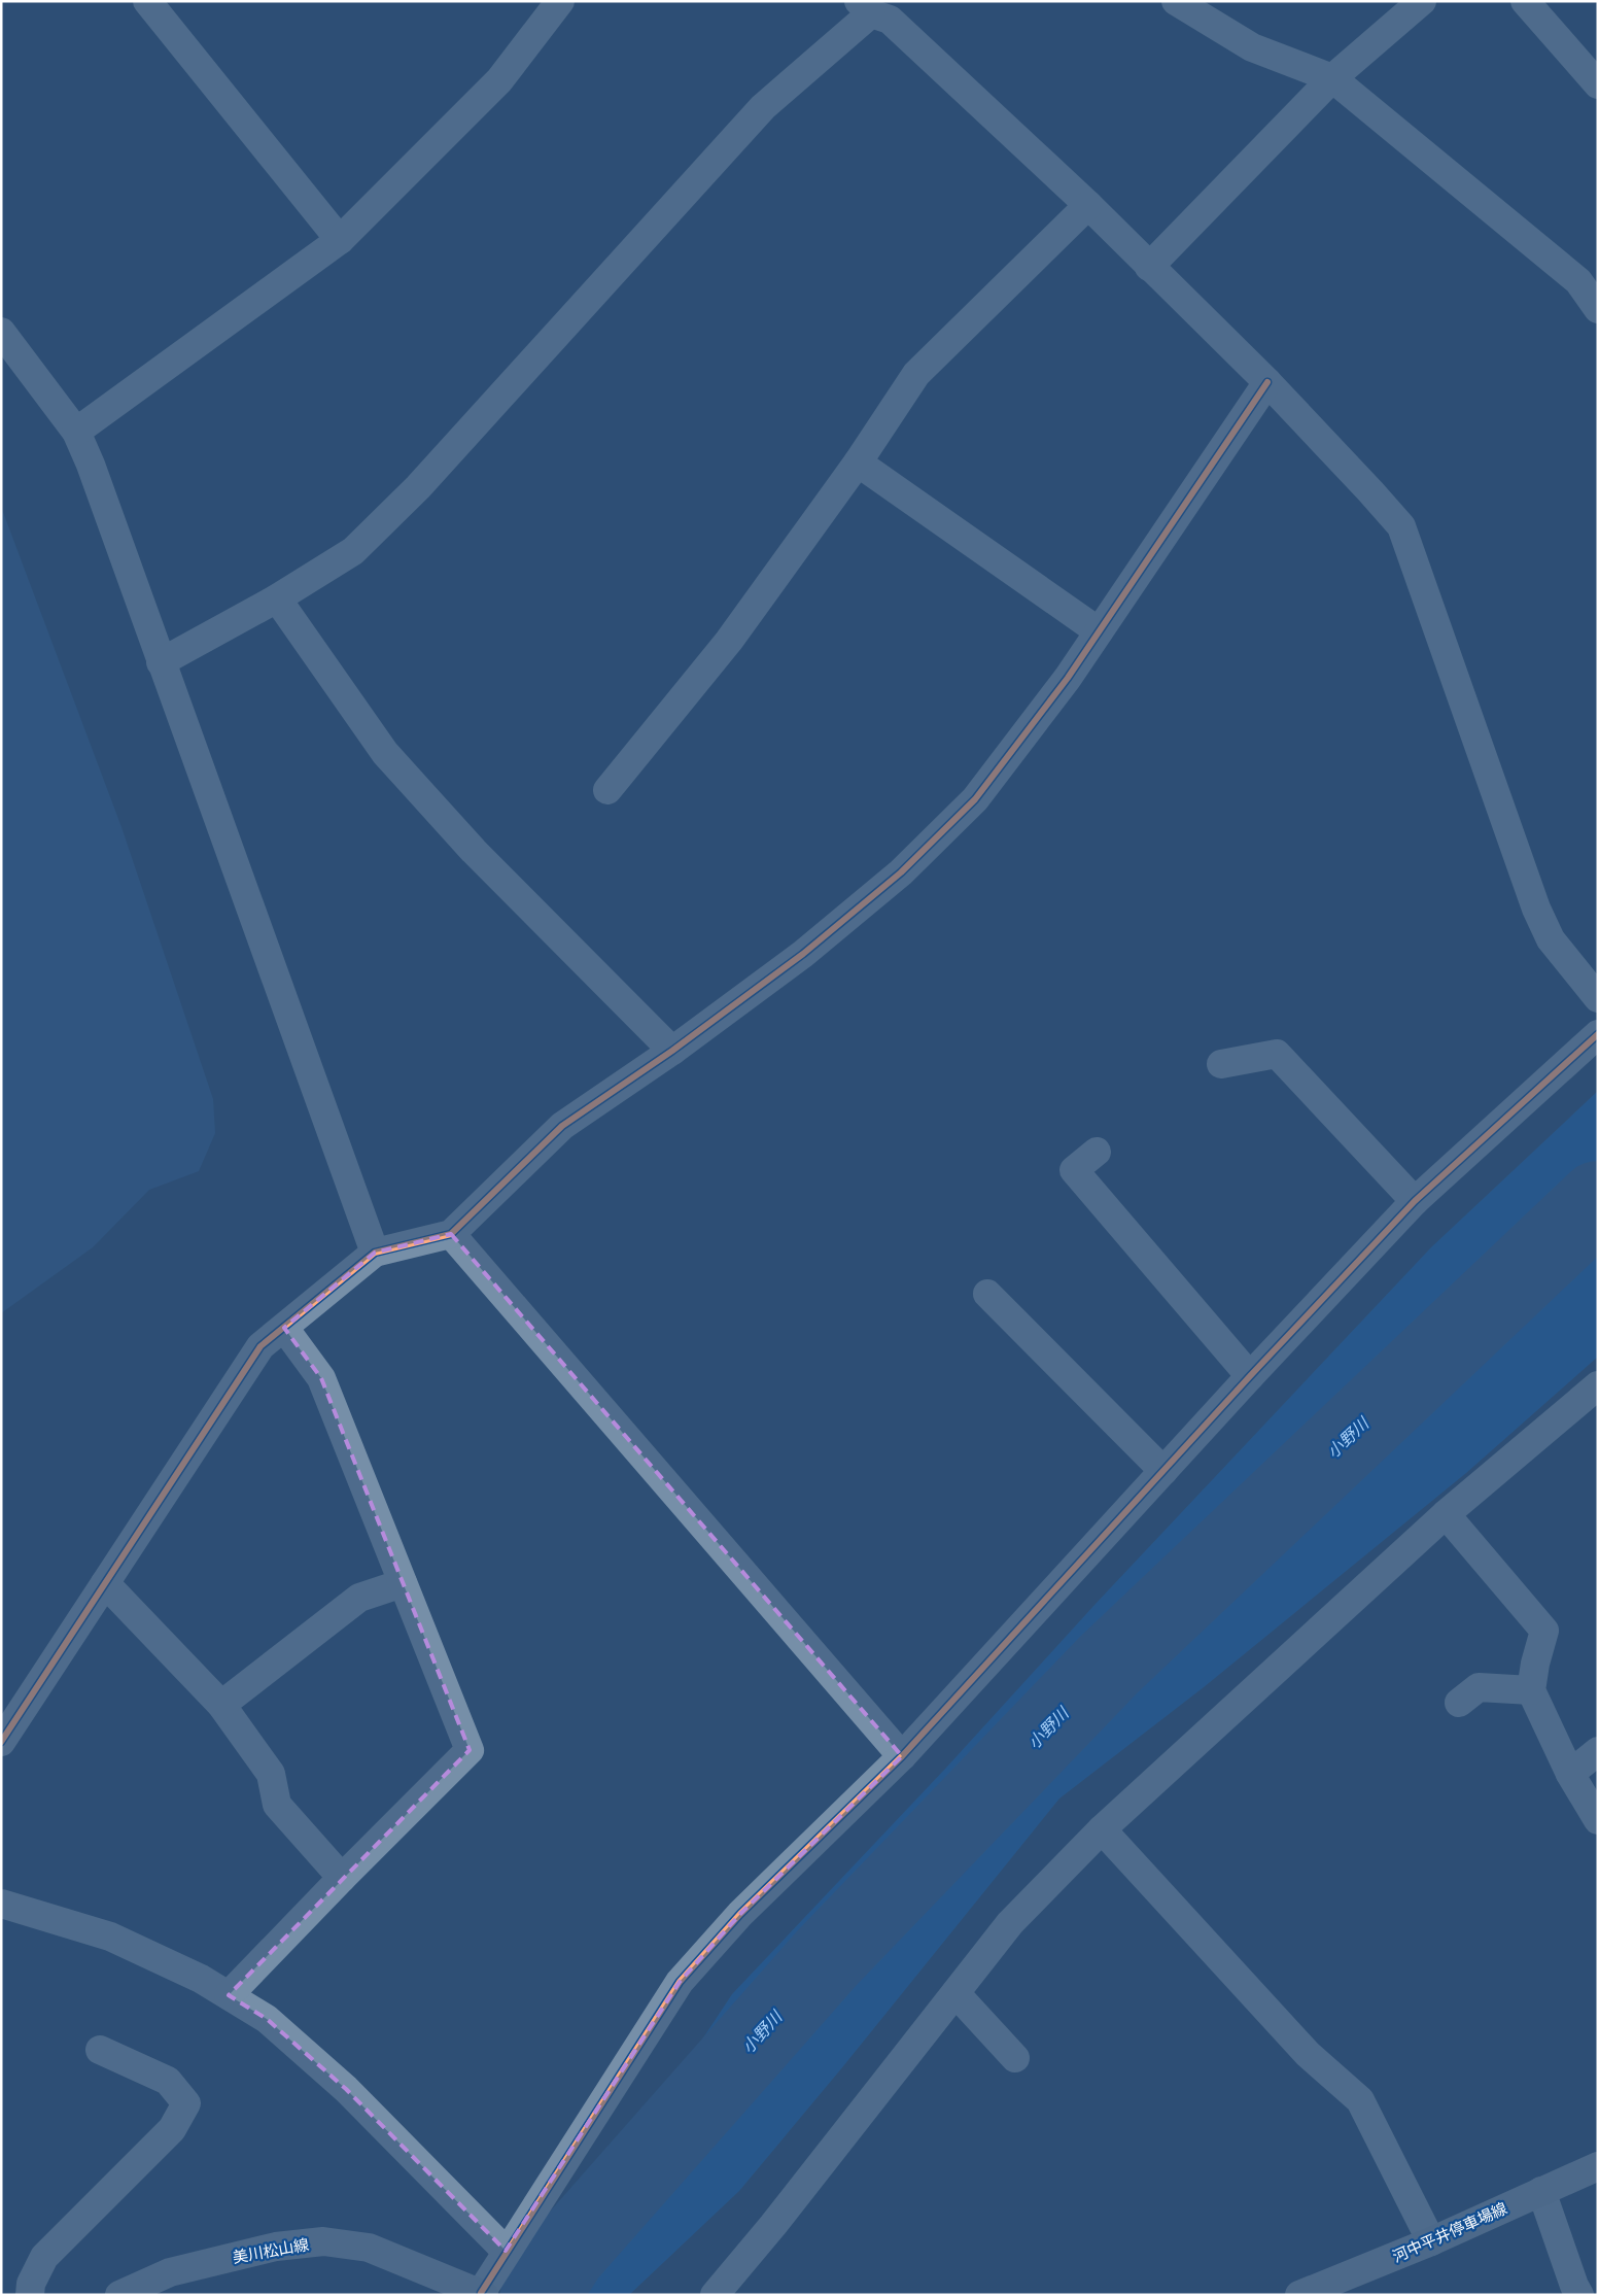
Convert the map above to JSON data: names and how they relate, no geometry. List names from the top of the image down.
{
  "streets": {
    "main road": ["河中平井停車場線", "美川松山線"]
  },
  "water": ["小野川"]
}
